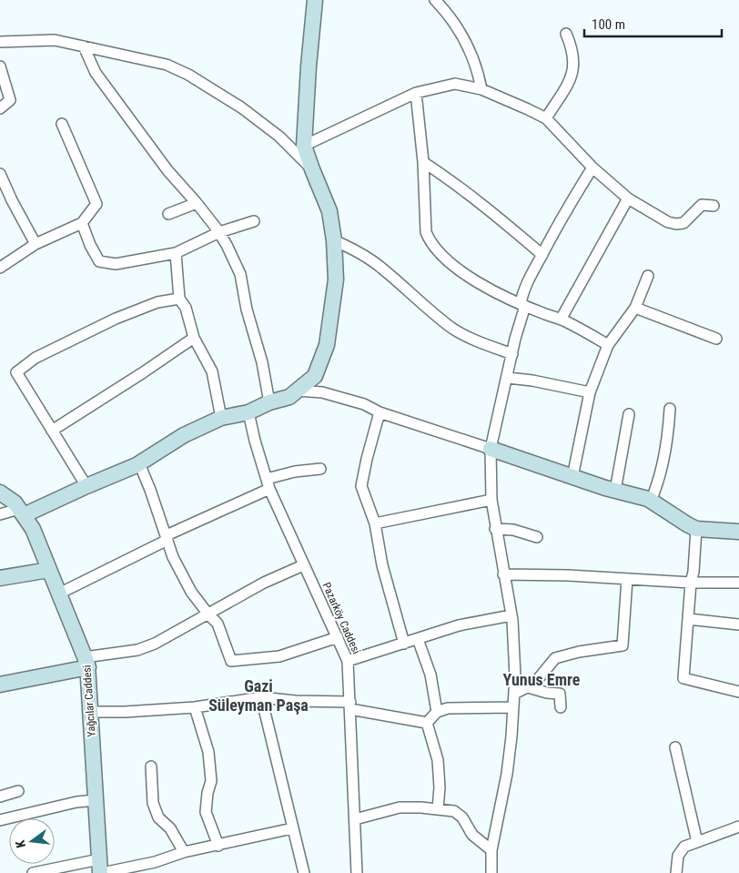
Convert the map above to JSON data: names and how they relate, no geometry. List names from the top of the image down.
{
  "streets": {
    "street": ["Pazarköy Caddesi", "Yağcılar Caddesi"]
  },
  "districts": ["Yunus Emre", "Gazi Süleyman Paşa"],
  "scale_bar": "100 m",
  "north": "left"
}
